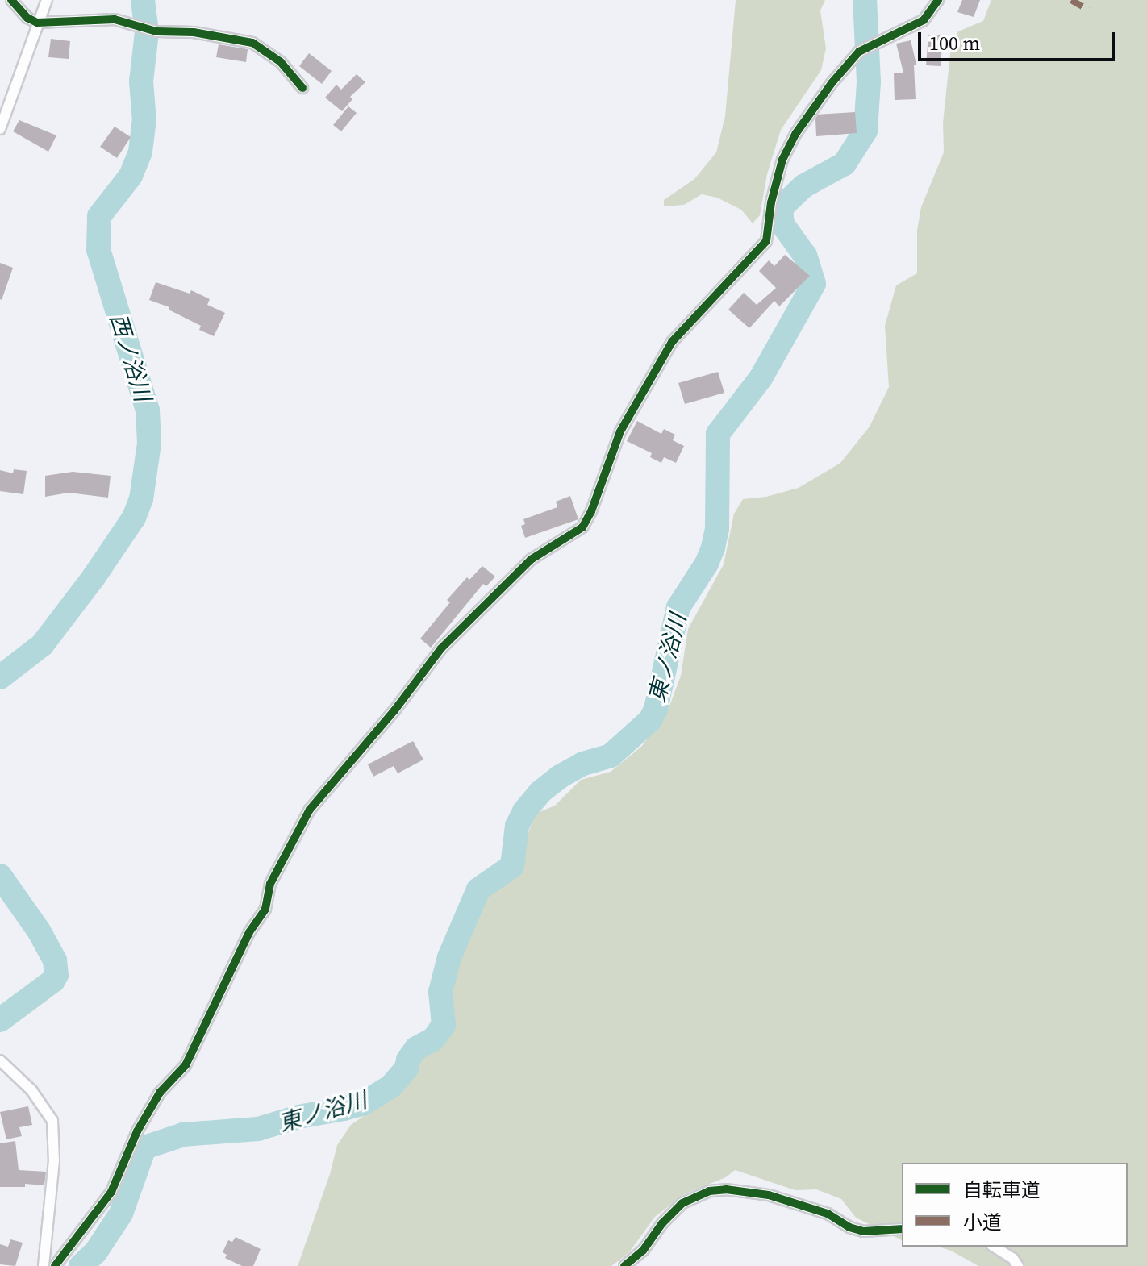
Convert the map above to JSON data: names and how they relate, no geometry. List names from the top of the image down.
{
  "water": ["西ノ浴川", "東ノ浴川"],
  "legend": ["自転車道", "小道"],
  "scale_bar": "100 m"
}
